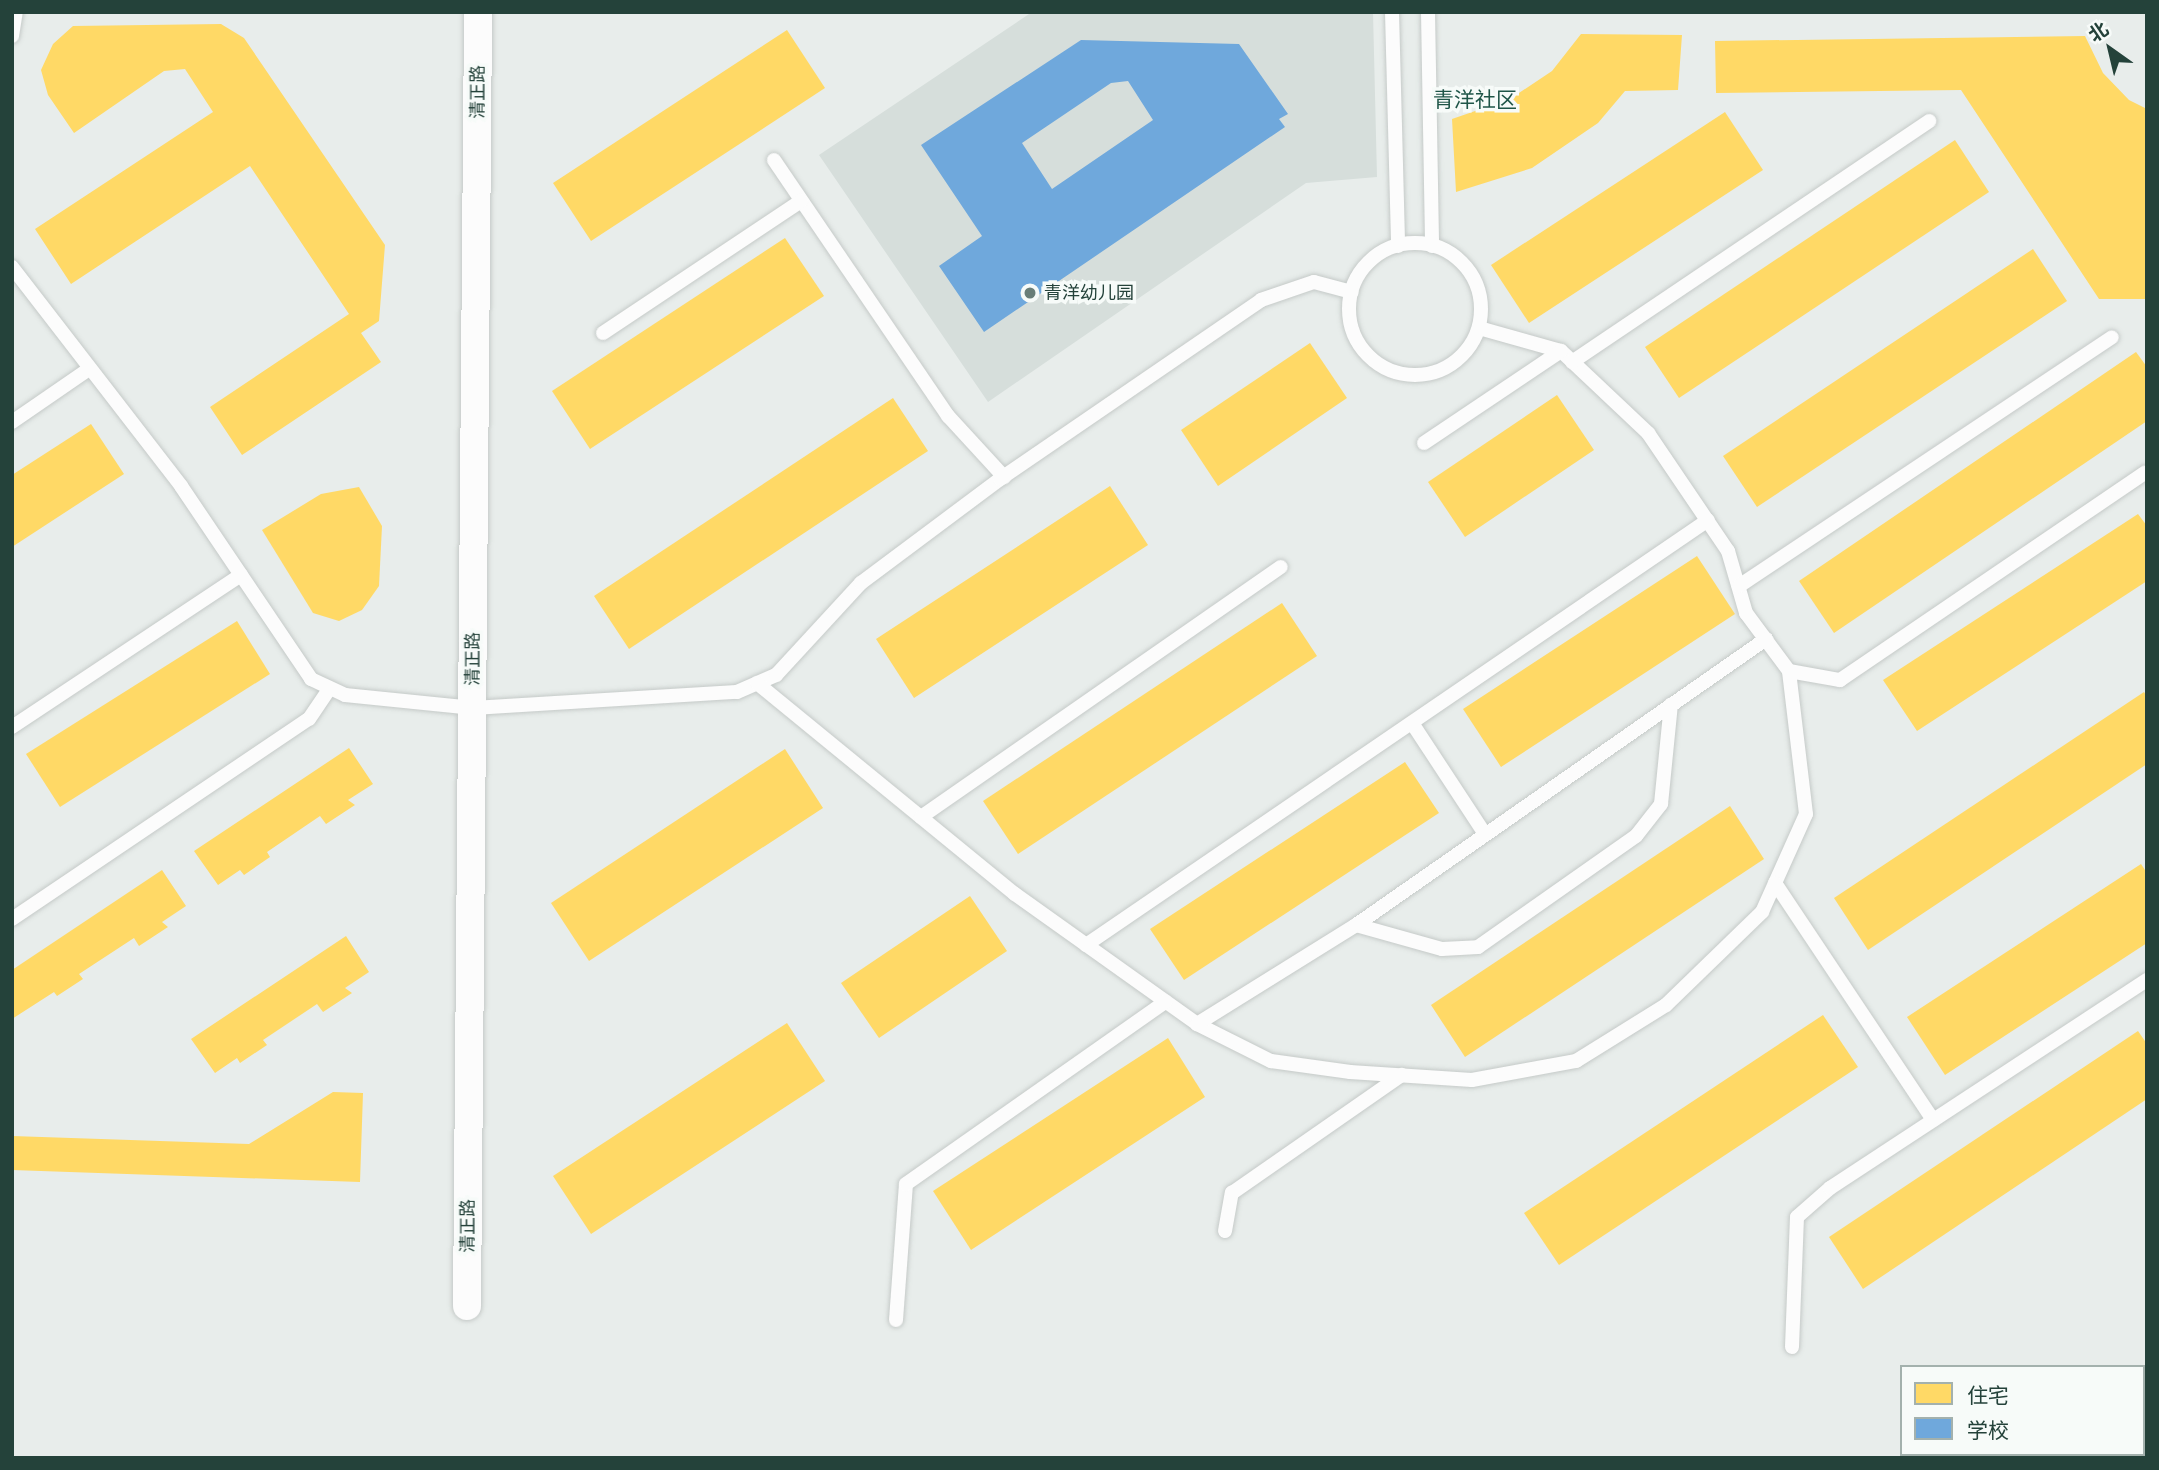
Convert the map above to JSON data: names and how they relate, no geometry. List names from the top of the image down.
{
  "streets": {
    "street": ["清正路"]
  },
  "districts": ["青洋社区"],
  "places": ["青洋幼儿园"],
  "legend": ["住宅", "学校"],
  "north": "top left"
}
